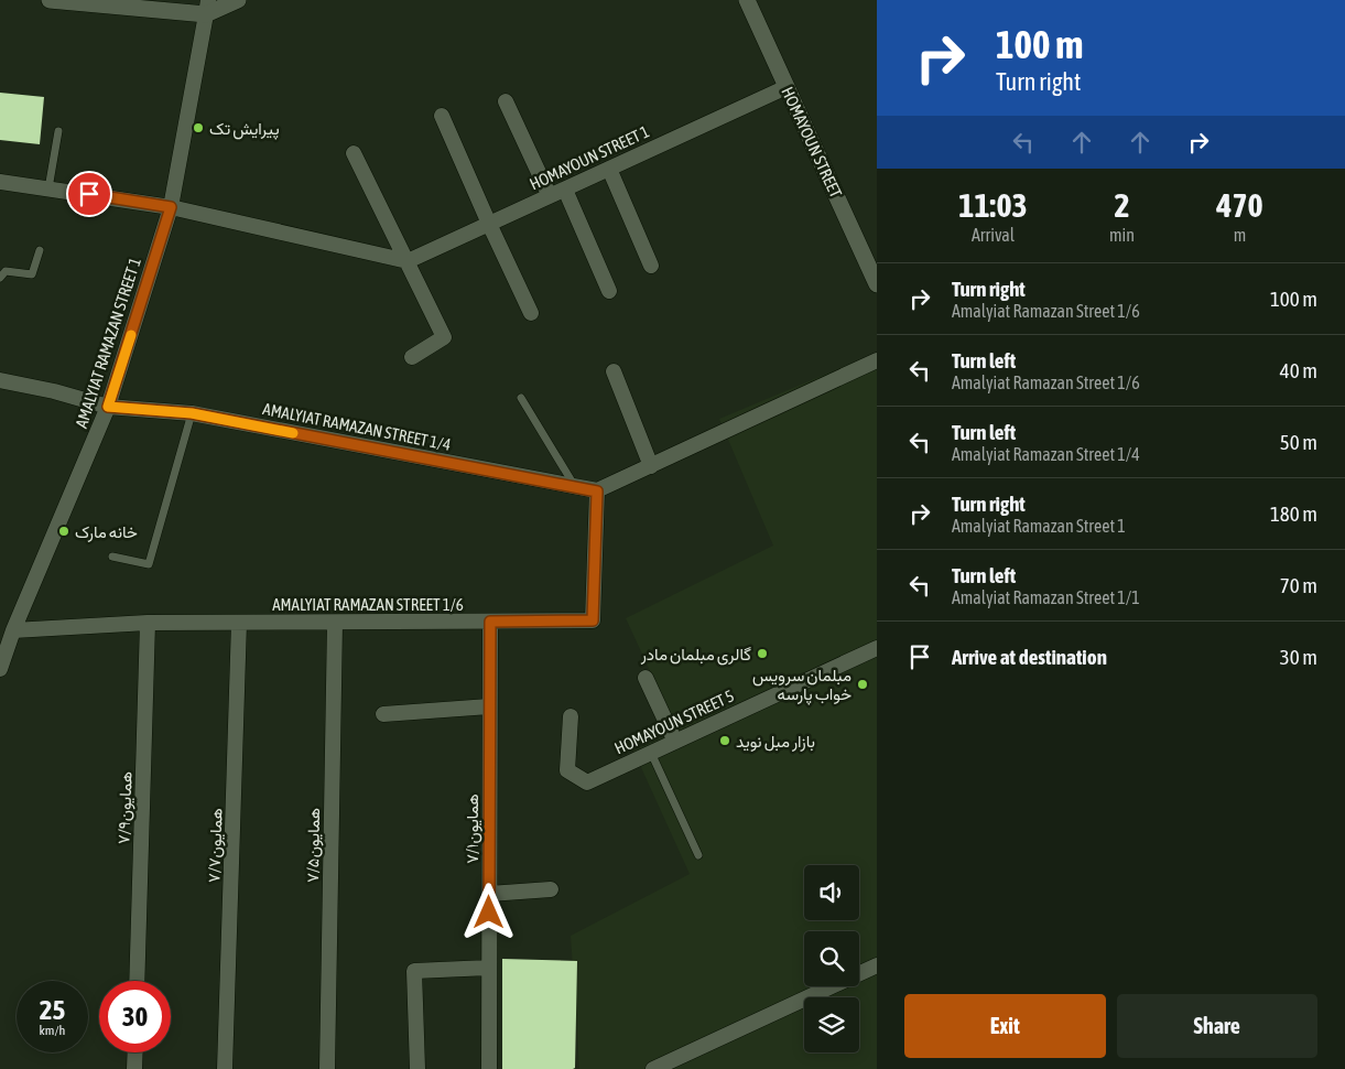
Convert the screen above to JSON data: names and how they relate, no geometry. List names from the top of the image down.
{
  "streets": {
    "street": [
      "HOMAYOUN STREET",
      "HOMAYOUN STREET 1",
      "AMALYIAT RAMAZAN STREET 1",
      "AMALYIAT RAMAZAN STREET 1/4",
      "AMALYIAT RAMAZAN STREET 1/6",
      "HOMAYOUN STREET 5",
      "همایون۷/۹",
      "همایون۷/۱",
      "همایون۷/۷",
      "همایون۷/۵"
    ]
  },
  "crossings": [
    ["HOMAYOUN STREET", "HOMAYOUN STREET 1"],
    ["AMALYIAT RAMAZAN STREET 1", "AMALYIAT RAMAZAN STREET 1/4"],
    ["AMALYIAT RAMAZAN STREET 1", "AMALYIAT RAMAZAN STREET 1/6"],
    ["AMALYIAT RAMAZAN STREET 1/4", "AMALYIAT RAMAZAN STREET 1/6"],
    ["AMALYIAT RAMAZAN STREET 1/6", "همایون۷/۹"],
    ["AMALYIAT RAMAZAN STREET 1/6", "همایون۷/۱"],
    ["AMALYIAT RAMAZAN STREET 1/6", "همایون۷/۷"],
    ["AMALYIAT RAMAZAN STREET 1/6", "همایون۷/۵"]
  ],
  "places": [
    "پیرایش تک",
    "خانه مارک",
    "گالری مبلمان مادر",
    "مبلمان سرویس خواب پارسه",
    "بازار مبل نوید"
  ],
  "page": {
    "turn": ["100 m", "Turn right"],
    "eta": [
      "11:03",
      "Arrival",
      "2",
      "min",
      "470",
      "m"
    ],
    "list": [
      {
        "name": "Turn right",
        "note": "Amalyiat Ramazan Street 1/6",
        "value": "100 m"
      },
      {
        "name": "Turn left",
        "note": "Amalyiat Ramazan Street 1/6",
        "value": "40 m"
      },
      {
        "name": "Turn left",
        "note": "Amalyiat Ramazan Street 1/4",
        "value": "50 m"
      },
      {
        "name": "Turn right",
        "note": "Amalyiat Ramazan Street 1",
        "value": "180 m"
      },
      {
        "name": "Turn left",
        "note": "Amalyiat Ramazan Street 1/1",
        "value": "70 m"
      },
      {
        "name": "Arrive at destination",
        "value": "30 m"
      }
    ],
    "speed": "25 km/h",
    "limit": "30",
    "buttons": ["Exit", "Share"]
  }
}
